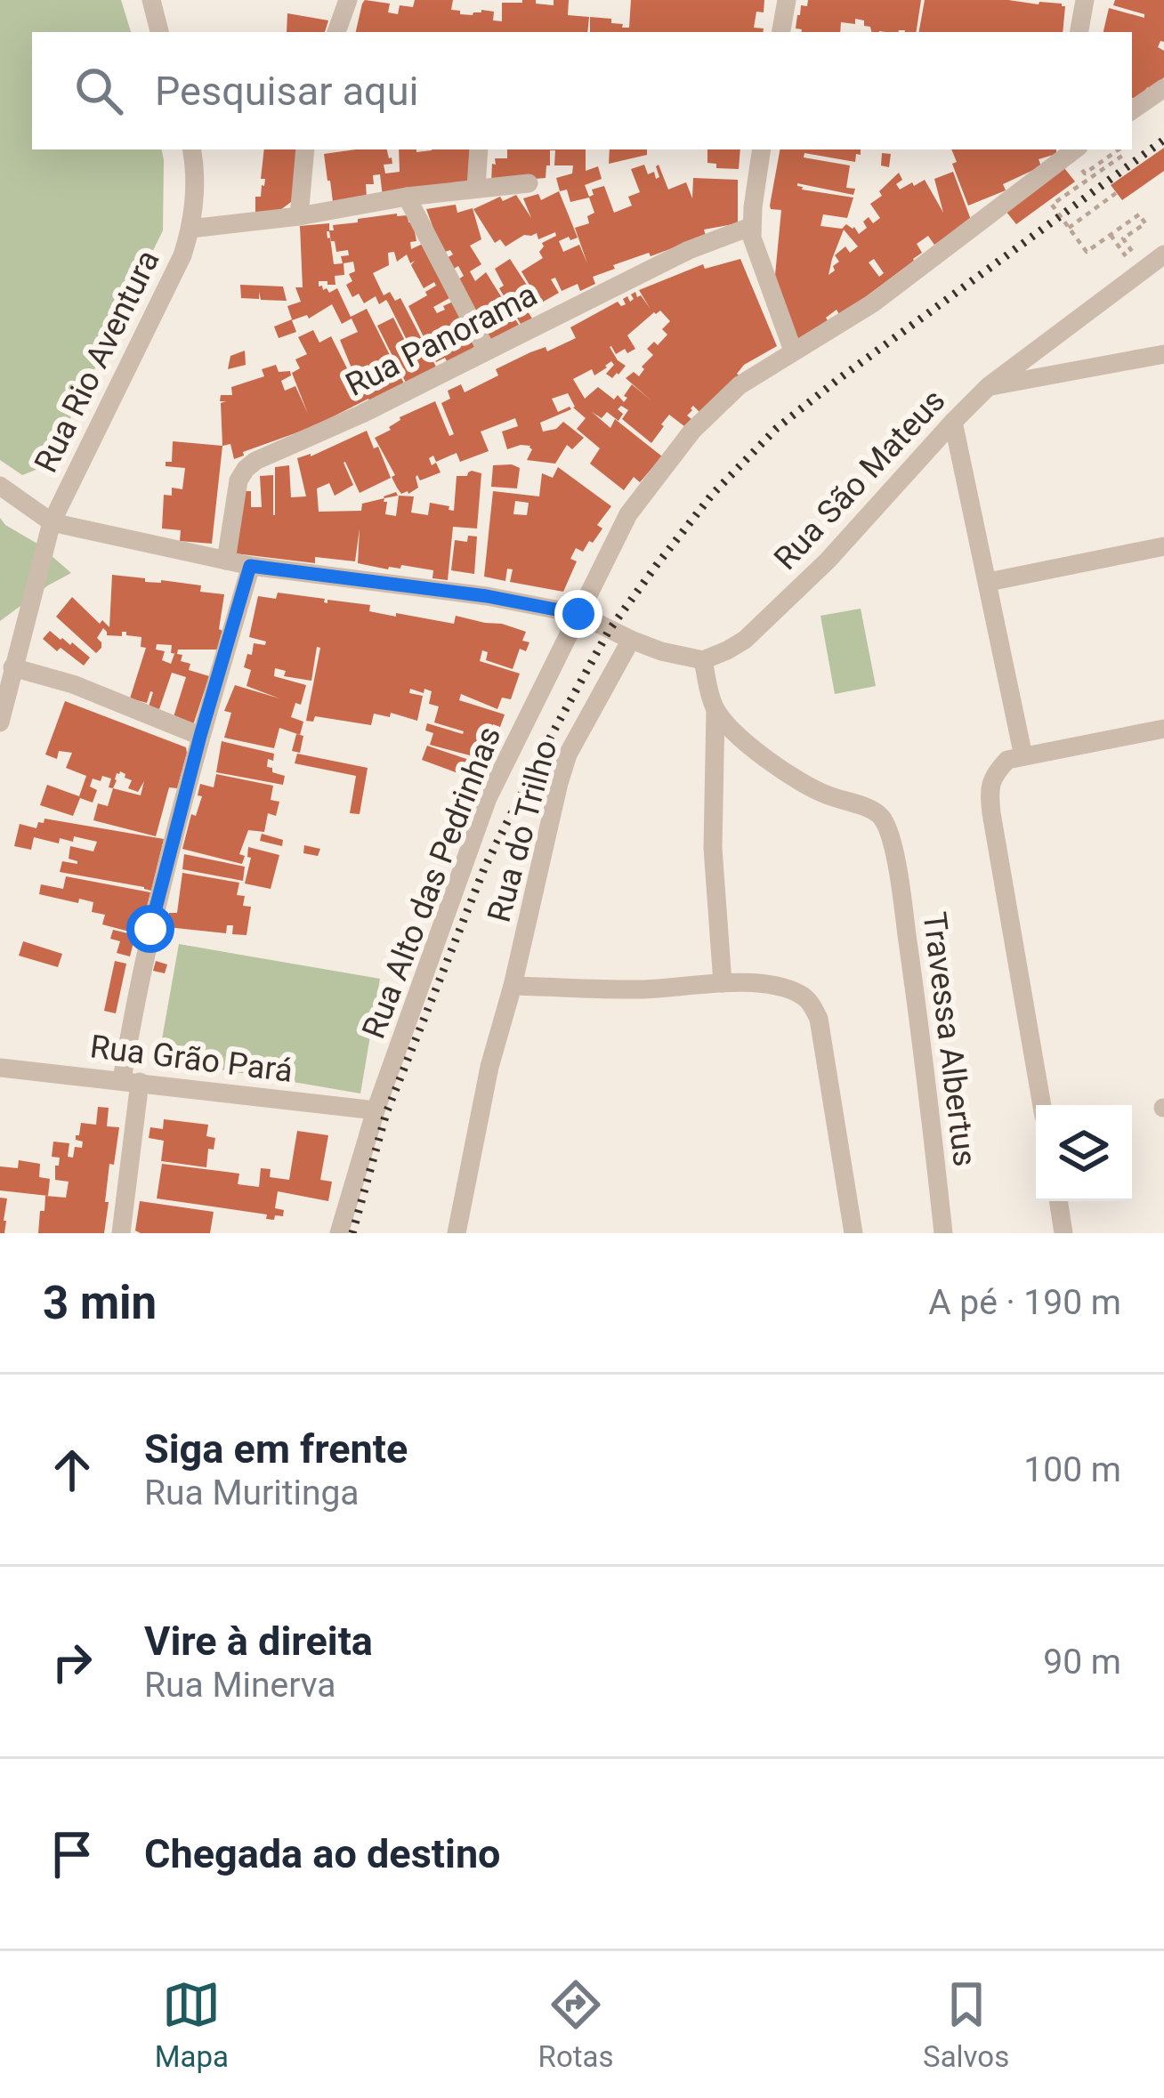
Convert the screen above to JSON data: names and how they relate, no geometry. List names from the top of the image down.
{
  "streets": {
    "street": [
      "Rua Panorama",
      "Rua Rio Aventura",
      "Rua São Mateus",
      "Rua do Trilho",
      "Rua Alto das Pedrinhas",
      "Travessa Albertus",
      "Rua Grão Pará"
    ]
  },
  "crossings": [
    ["Rua Alto das Pedrinhas", "Rua Grão Pará"]
  ],
  "page": {
    "search": "Pesquisar aqui",
    "heading": ["3 min", "A pé · 190 m"],
    "list": [
      ["Siga em frente", "Rua Muritinga", "100 m"],
      ["Vire à direita", "Rua Minerva", "90 m"],
      "Chegada ao destino"
    ],
    "nav": ["Mapa", "Rotas", "Salvos"]
  }
}
